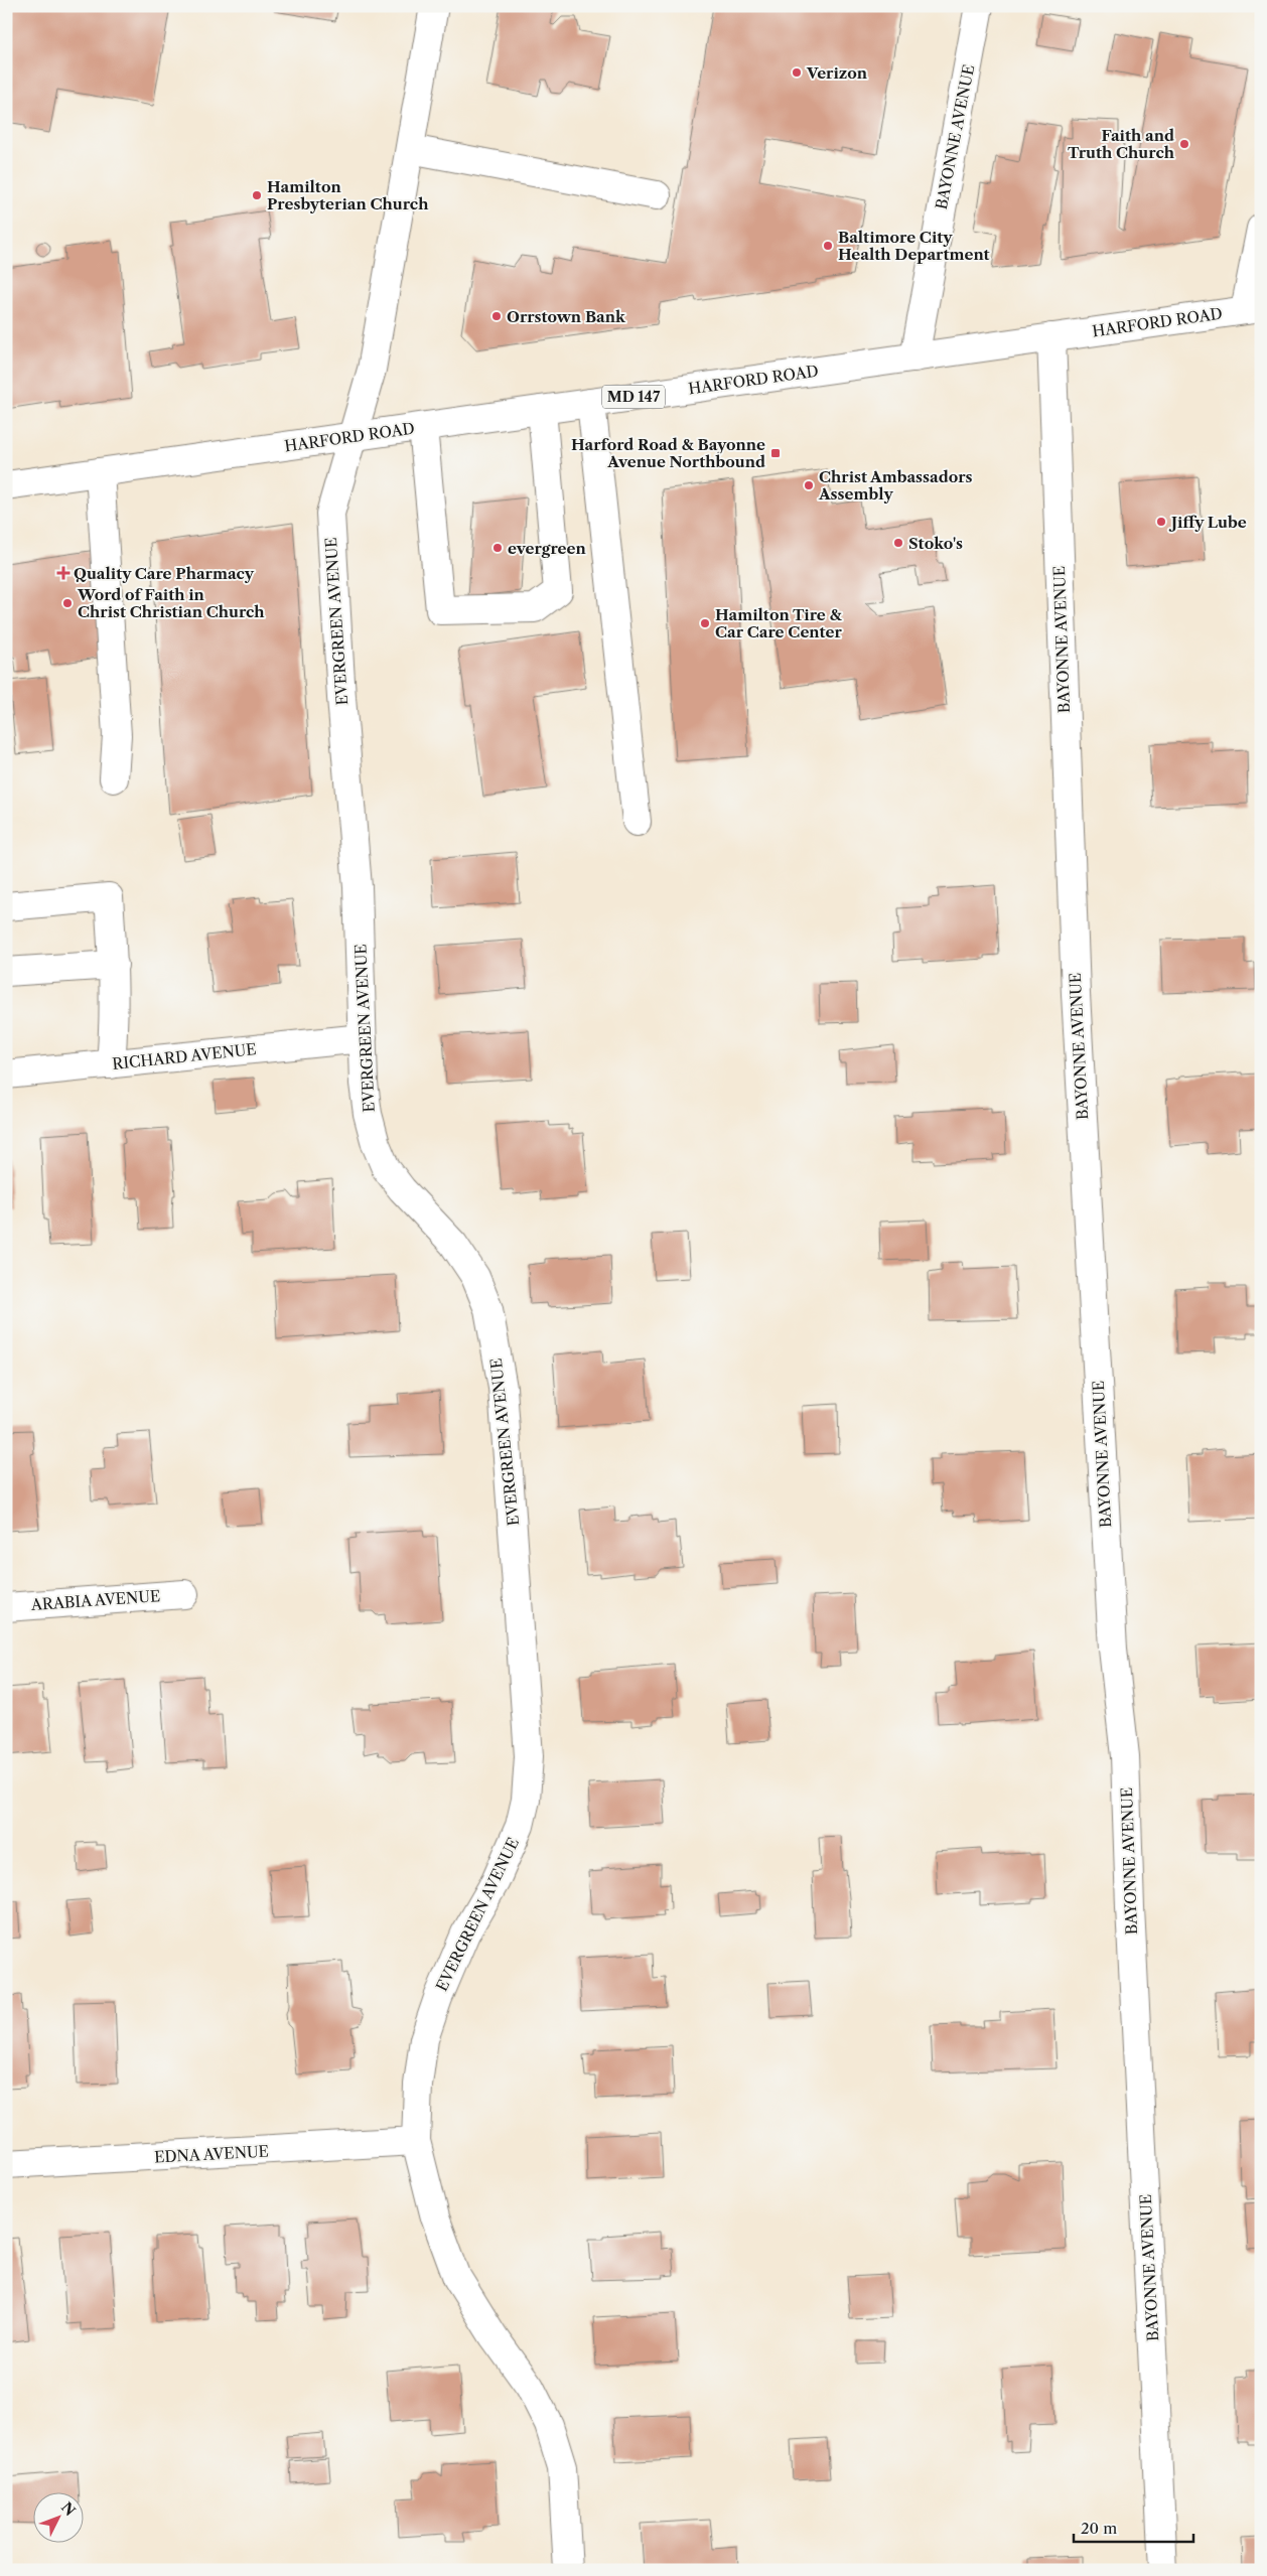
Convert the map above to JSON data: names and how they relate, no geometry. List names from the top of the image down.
{
  "streets": {
    "street": [
      "BAYONNE AVENUE",
      "HARFORD ROAD",
      "MD 147",
      "EVERGREEN AVENUE",
      "RICHARD AVENUE",
      "ARABIA AVENUE",
      "EDNA AVENUE"
    ]
  },
  "crossings": [
    ["BAYONNE AVENUE", "HARFORD ROAD"],
    ["HARFORD ROAD", "EVERGREEN AVENUE"],
    ["EVERGREEN AVENUE", "RICHARD AVENUE"],
    ["EVERGREEN AVENUE", "EDNA AVENUE"]
  ],
  "places": {
    "other": [
      "Verizon",
      "Faith and Truth Church",
      "Hamilton Presbyterian Church",
      "Baltimore City Health Department",
      "Orrstown Bank",
      "Christ Ambassadors Assembly",
      "Jiffy Lube",
      "Stoko's",
      "evergreen",
      "Word of Faith in Christ Christian Church",
      "Hamilton Tire & Car Care Center"
    ],
    "transit": ["Harford Road & Bayonne Avenue Northbound"],
    "health": ["Quality Care Pharmacy"]
  },
  "scale_bar": "20 m",
  "north": "top right"
}
